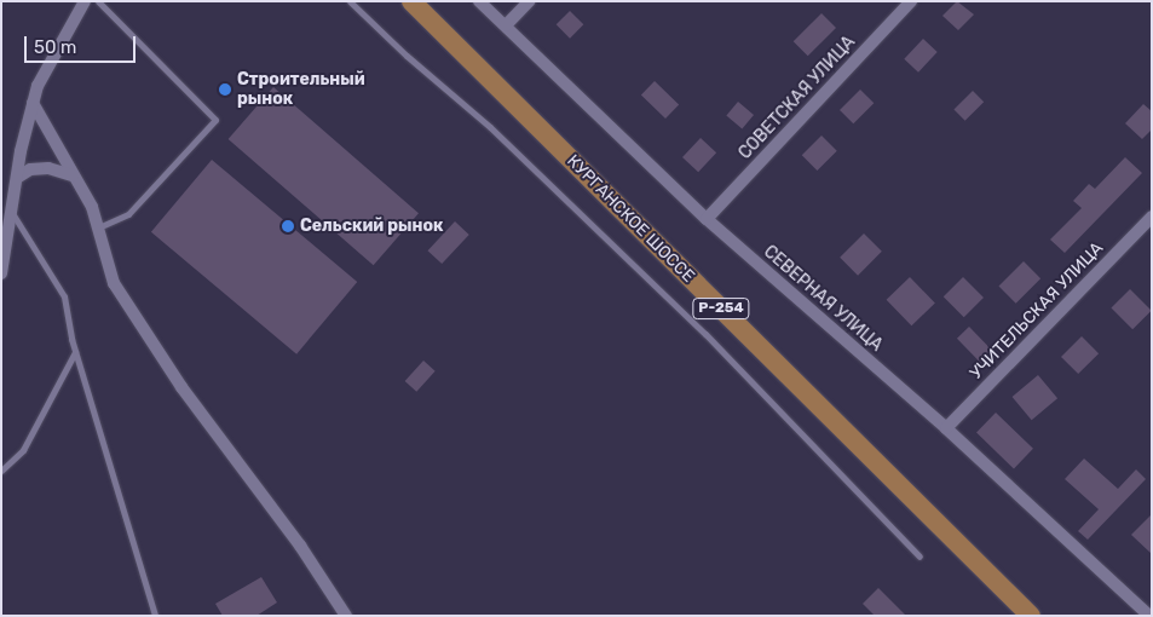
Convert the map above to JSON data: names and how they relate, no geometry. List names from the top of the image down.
{
  "streets": {
    "main road": ["КУРГАНСКОЕ ШОССЕ", "Р-254"],
    "street": ["СОВЕТСКАЯ УЛИЦА", "СЕВЕРНАЯ УЛИЦА", "УЧИТЕЛЬСКАЯ УЛИЦА"]
  },
  "crossings": [
    ["СОВЕТСКАЯ УЛИЦА", "СЕВЕРНАЯ УЛИЦА"],
    ["СЕВЕРНАЯ УЛИЦА", "УЧИТЕЛЬСКАЯ УЛИЦА"]
  ],
  "places": ["Строительный рынок", "Сельский рынок"],
  "scale_bar": "50 m"
}
